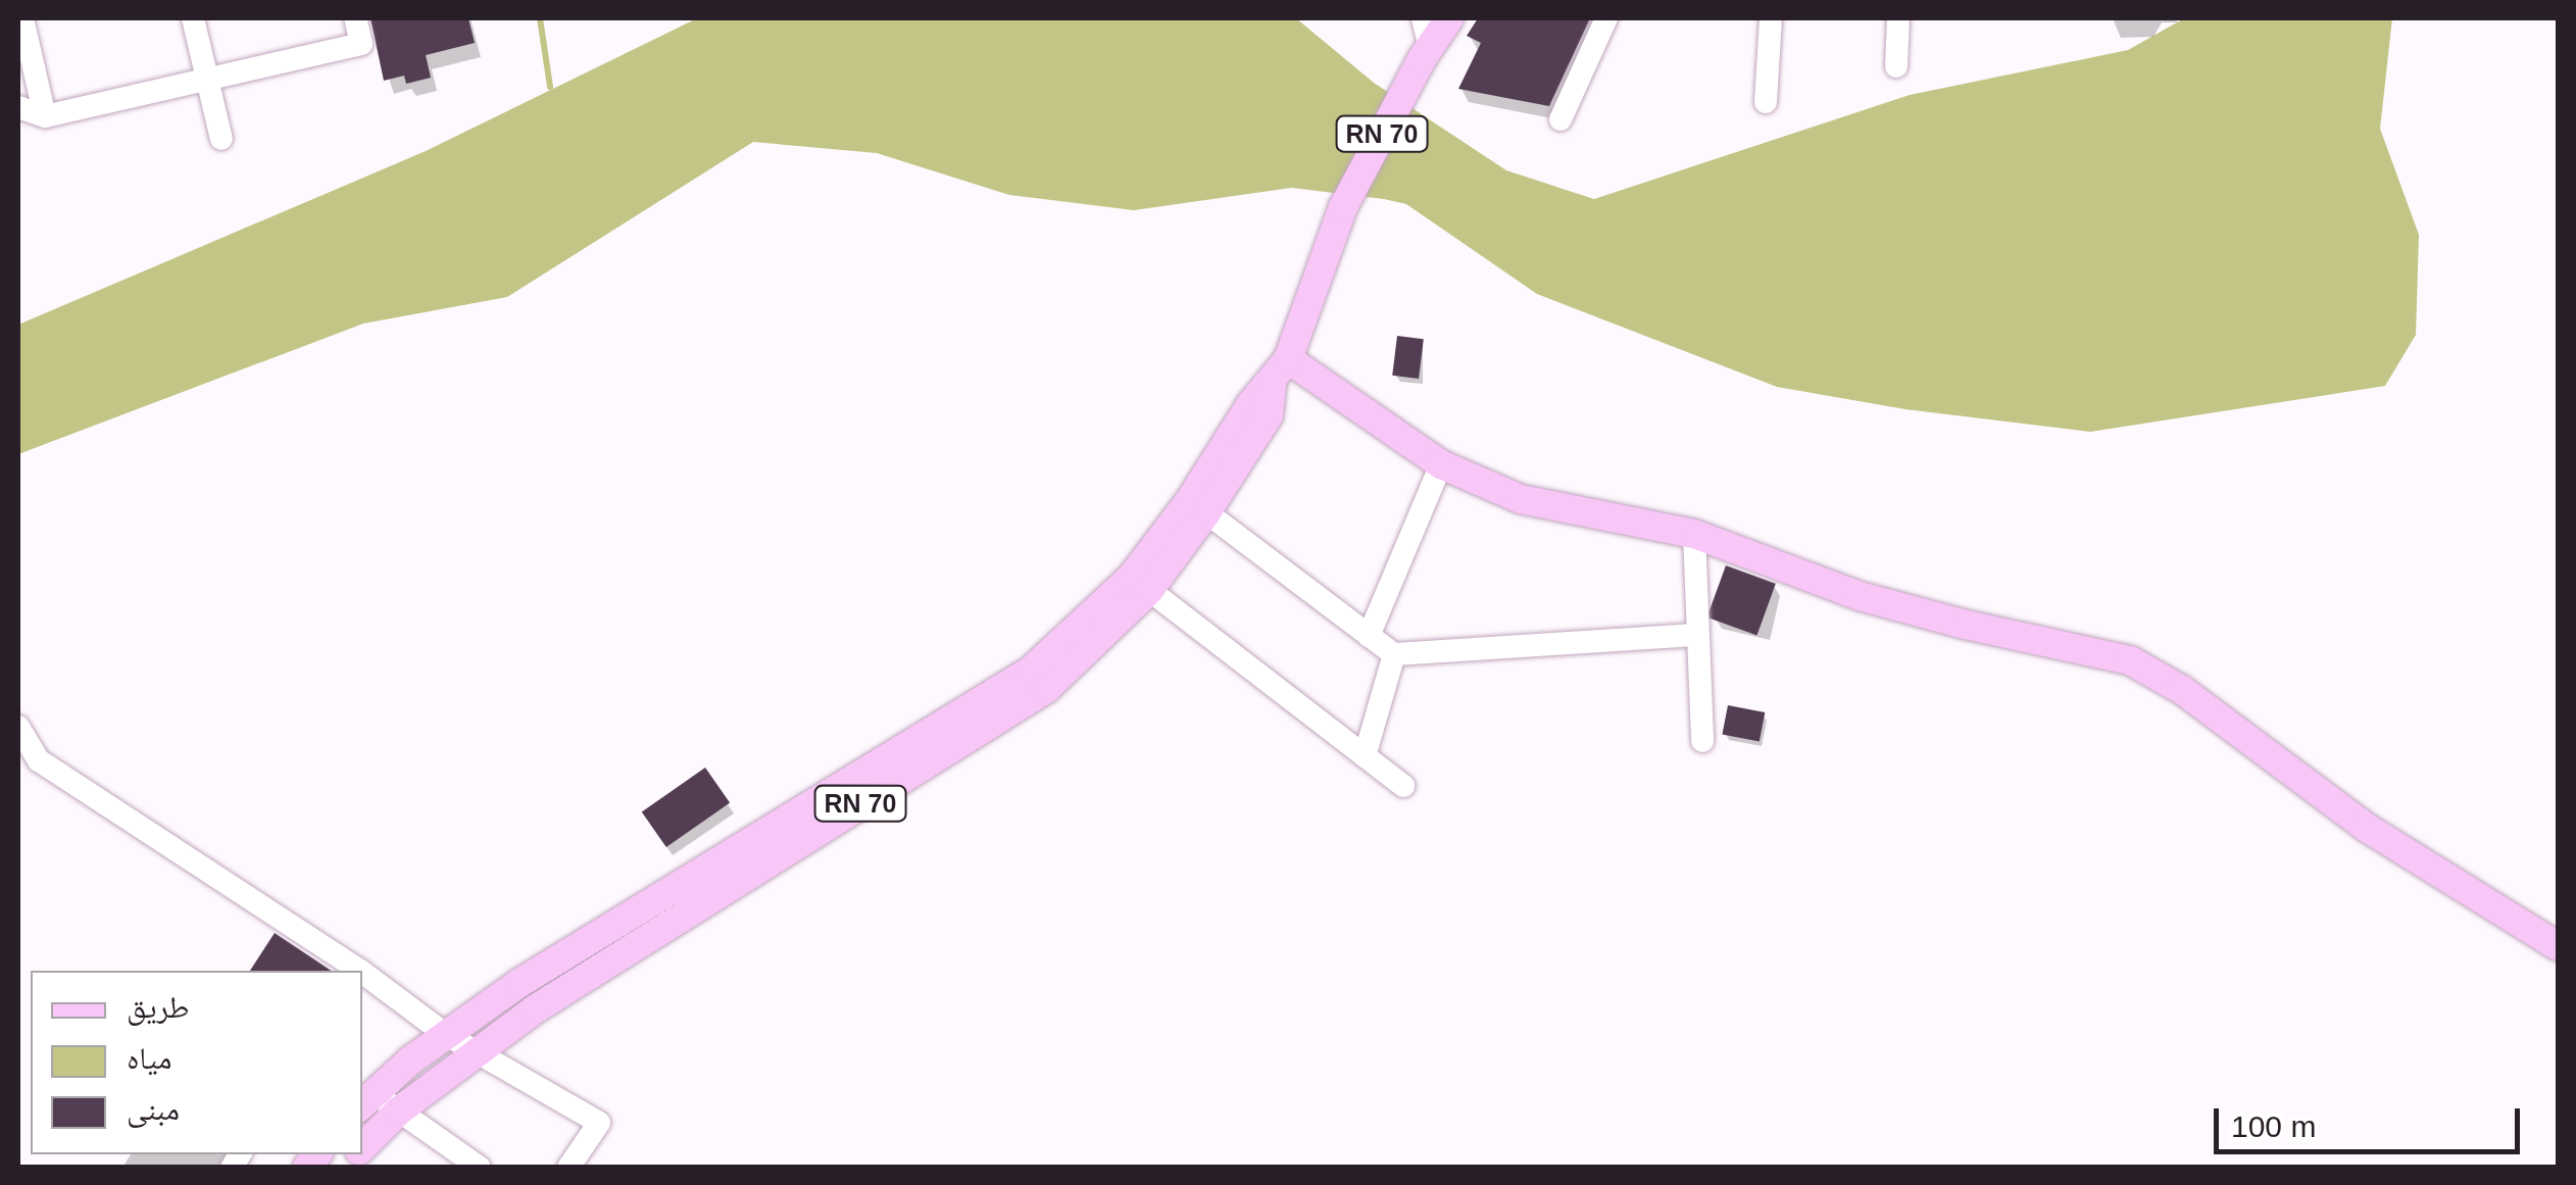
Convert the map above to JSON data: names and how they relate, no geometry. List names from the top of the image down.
{
  "streets": {
    "main road": ["RN 70"]
  },
  "legend": ["طريق", "مياه", "مبنى"],
  "scale_bar": "100 m"
}
